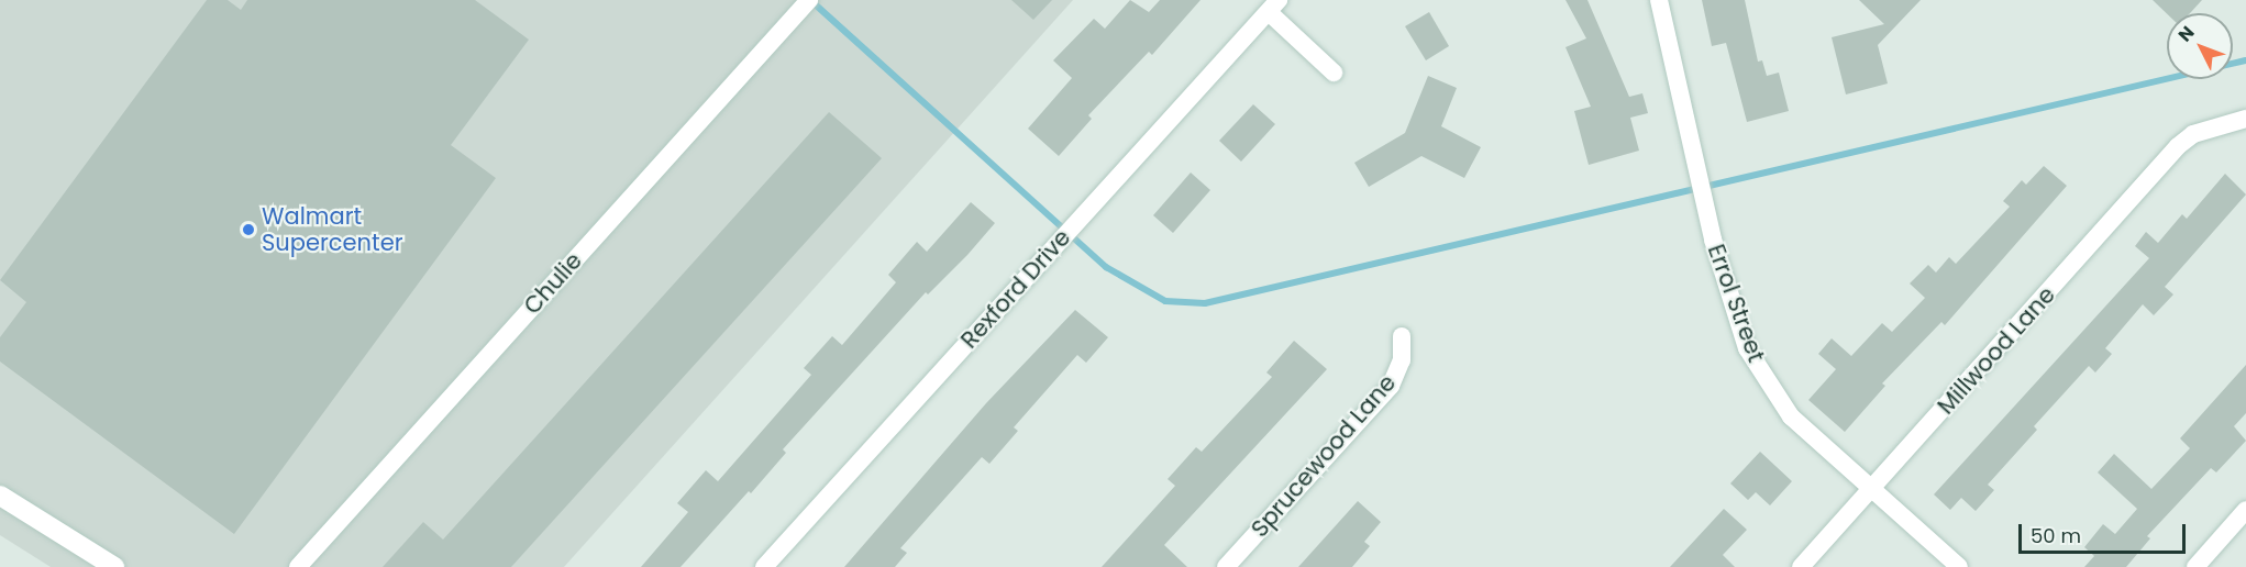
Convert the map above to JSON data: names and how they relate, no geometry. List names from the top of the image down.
{
  "streets": {
    "street": [
      "Chulie",
      "Rexford Drive",
      "Errol Street",
      "Millwood Lane",
      "Sprucewood Lane"
    ]
  },
  "crossings": [
    ["Errol Street", "Millwood Lane"]
  ],
  "places": ["Walmart Supercenter"],
  "scale_bar": "50 m",
  "north": "top left"
}
